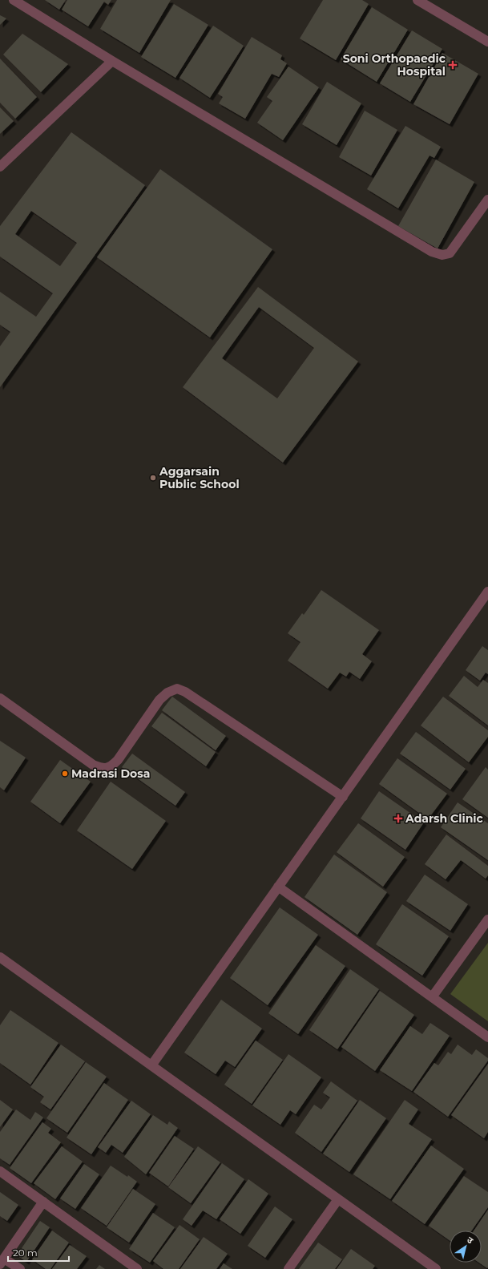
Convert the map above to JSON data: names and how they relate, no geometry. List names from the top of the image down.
{
  "places": {
    "health": ["Soni Orthopaedic Hospital", "Adarsh Clinic"],
    "other": ["Aggarsain Public School", "Madrasi Dosa"]
  },
  "scale_bar": "20 m",
  "north": "top right"
}
